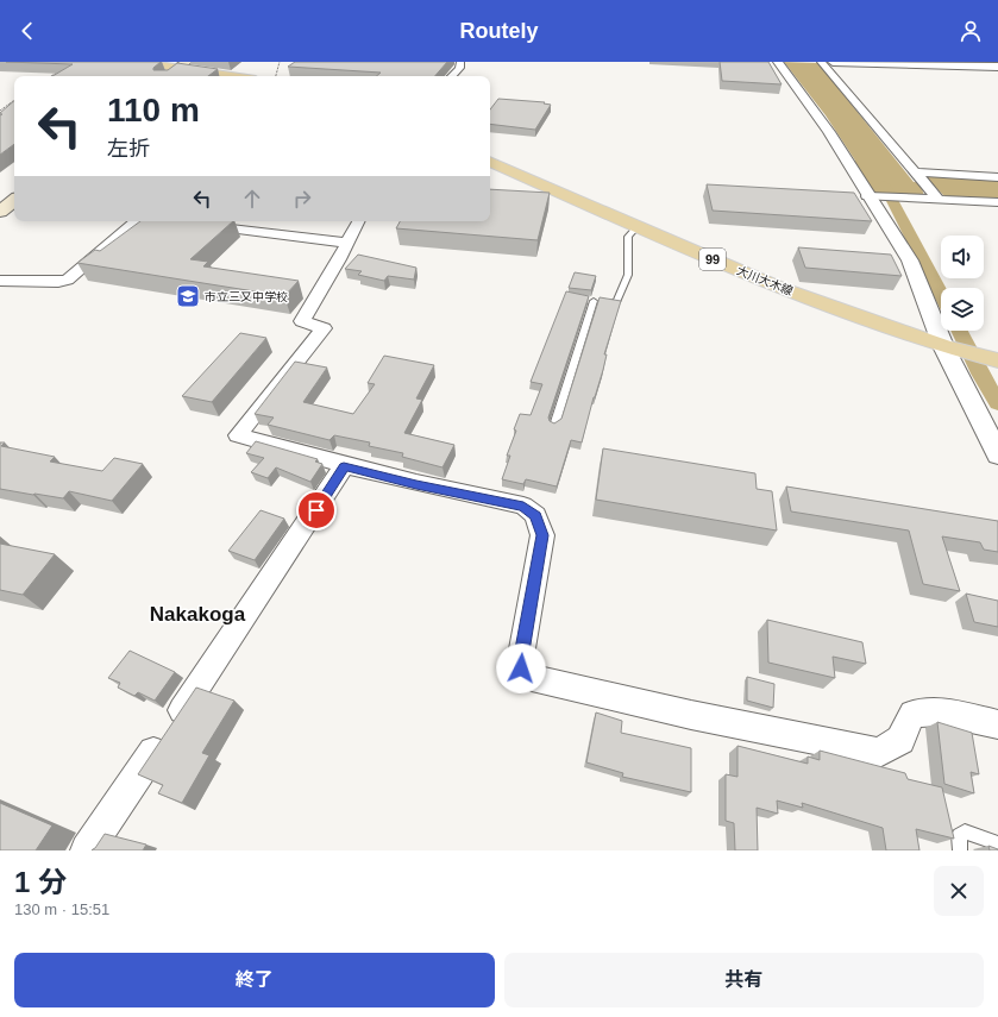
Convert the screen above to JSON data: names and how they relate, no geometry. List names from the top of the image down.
{
  "streets": {
    "main road": ["99", "大川大木線"]
  },
  "districts": ["Nakakoga"],
  "places": {
    "school or university": ["市立三又中学校"]
  },
  "page": {
    "header": "Routely",
    "turn": ["110 m", "左折"],
    "heading": ["1 分", "130 m · 15:51"],
    "buttons": ["終了", "共有"]
  }
}
